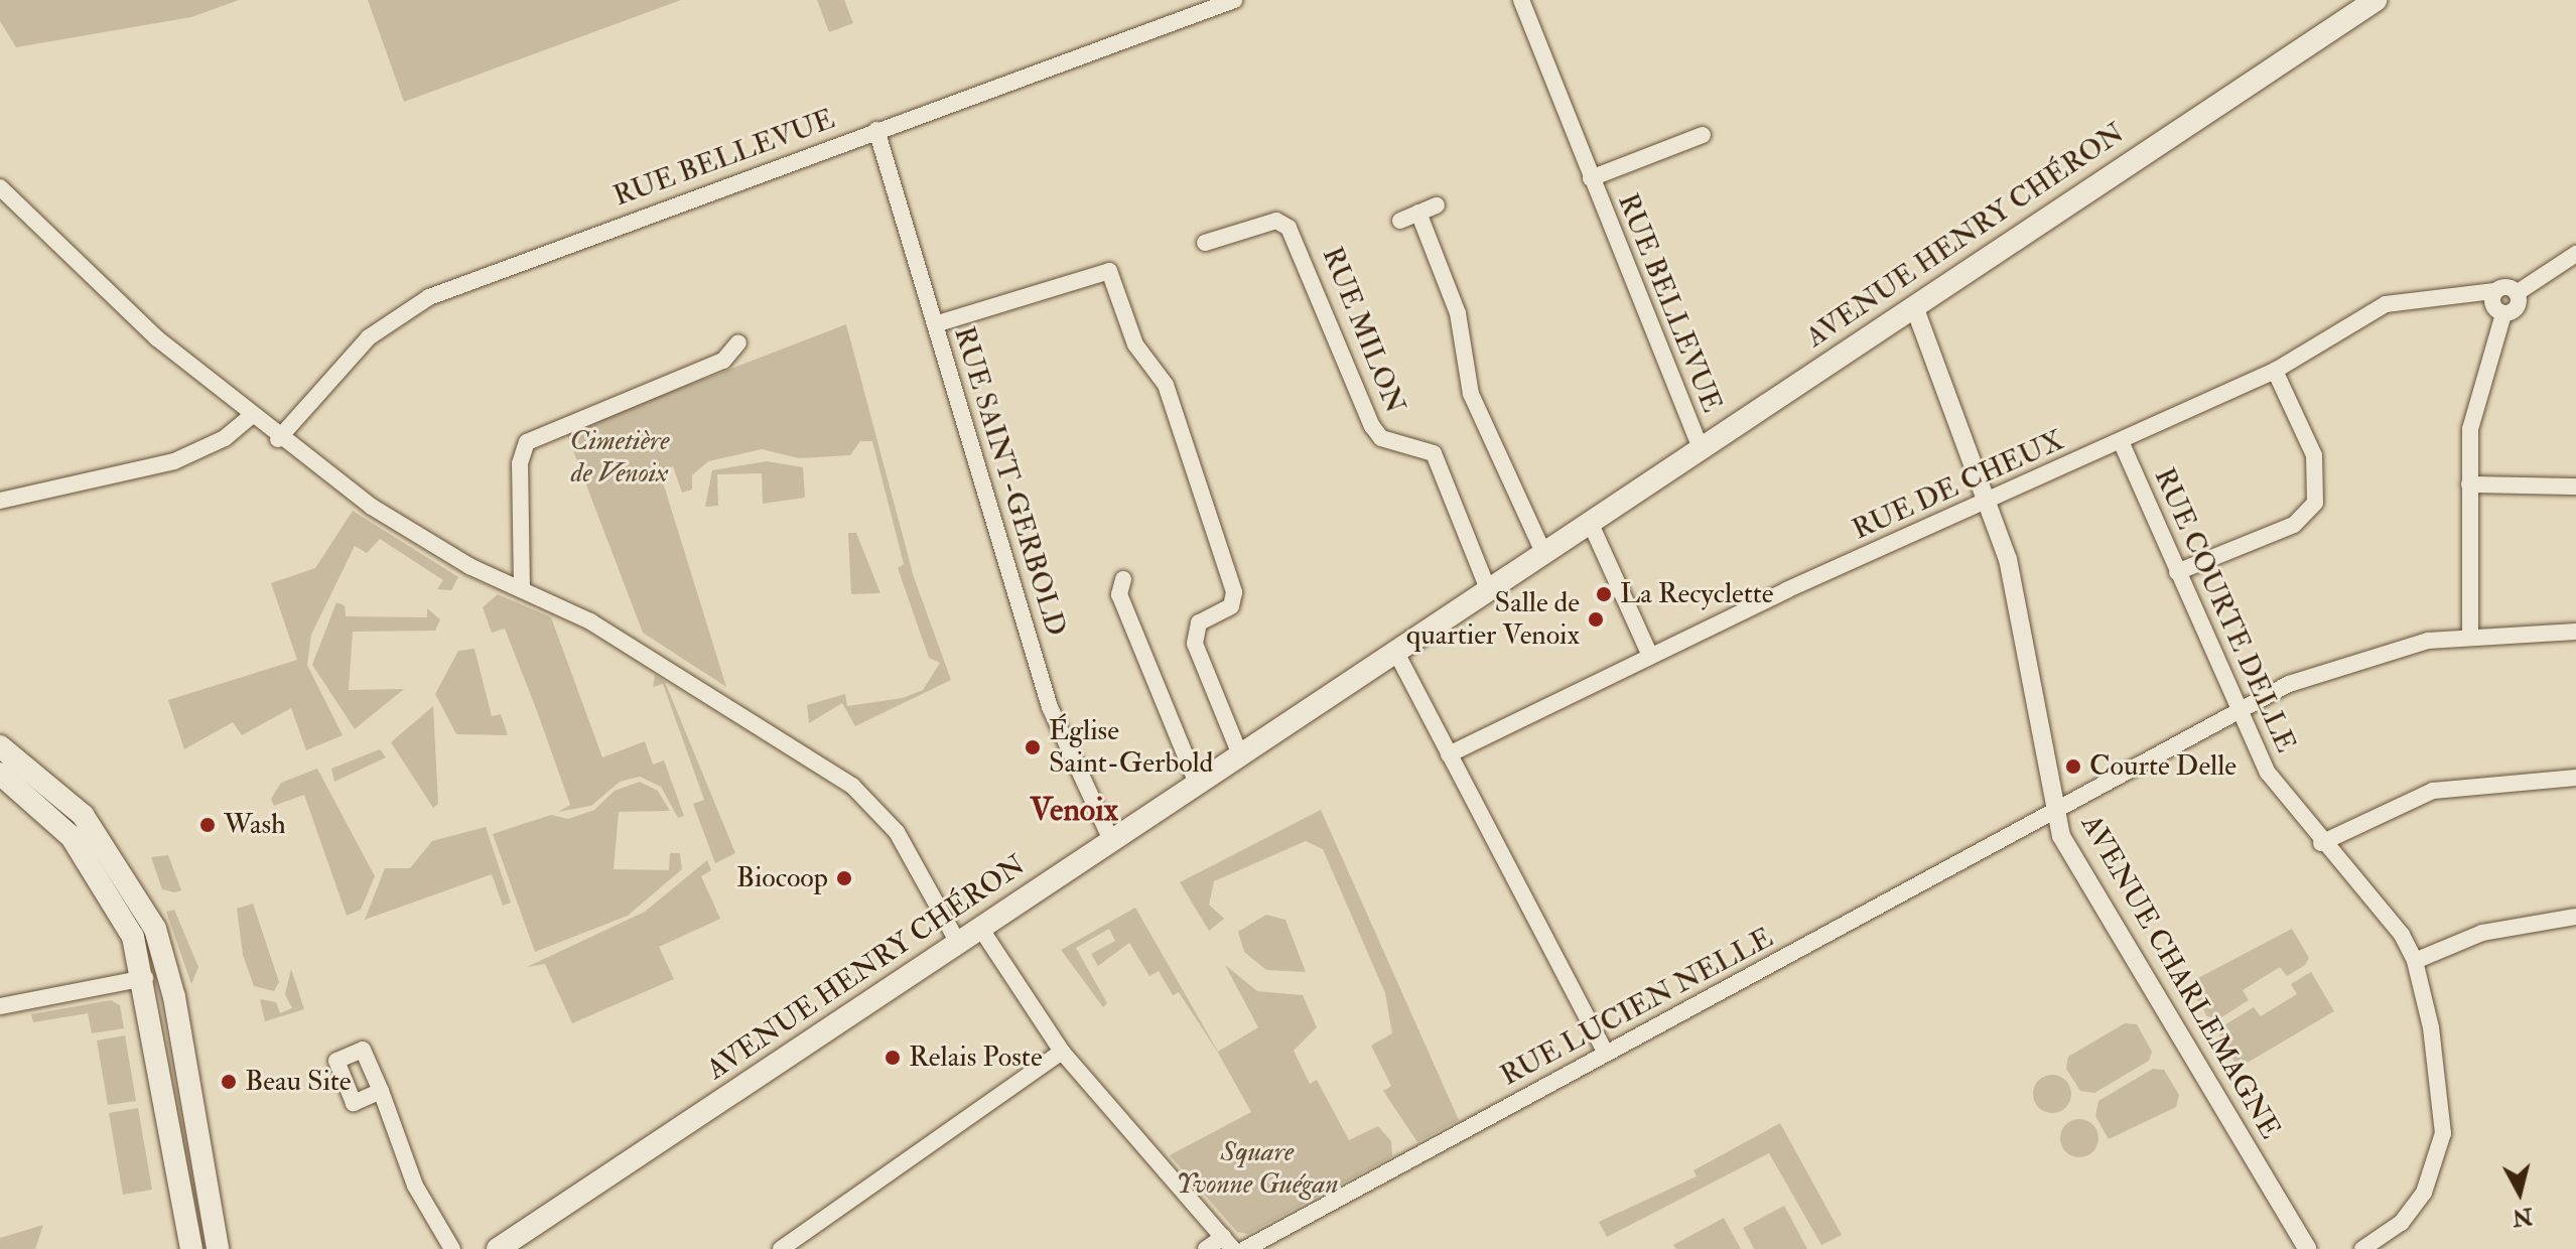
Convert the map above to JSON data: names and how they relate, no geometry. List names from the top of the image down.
{
  "streets": {
    "main road": ["AVENUE HENRY CHÉRON"],
    "street": [
      "RUE BELLEVUE",
      "RUE MILON",
      "RUE SAINT-GERBOLD",
      "RUE DE CHEUX",
      "RUE COURTE DELLE",
      "AVENUE CHARLEMAGNE",
      "RUE LUCIEN NELLE"
    ]
  },
  "crossings": [
    ["RUE BELLEVUE", "AVENUE HENRY CHÉRON"],
    ["RUE BELLEVUE", "RUE SAINT-GERBOLD"],
    ["AVENUE HENRY CHÉRON", "RUE MILON"],
    ["AVENUE HENRY CHÉRON", "RUE SAINT-GERBOLD"],
    ["AVENUE HENRY CHÉRON", "AVENUE CHARLEMAGNE"],
    ["RUE DE CHEUX", "RUE COURTE DELLE"],
    ["RUE DE CHEUX", "AVENUE CHARLEMAGNE"],
    ["RUE COURTE DELLE", "RUE LUCIEN NELLE"],
    ["AVENUE CHARLEMAGNE", "RUE LUCIEN NELLE"]
  ],
  "districts": ["Venoix"],
  "parks": ["Cimetière de Venoix", "Square Yvonne Guégan"],
  "places": [
    "La Recyclette",
    "Salle de quartier Venoix",
    "Église Saint-Gerbold",
    "Courte Delle",
    "Wash",
    "Biocoop",
    "Relais Poste",
    "Beau Site"
  ],
  "north": "bottom"
}
